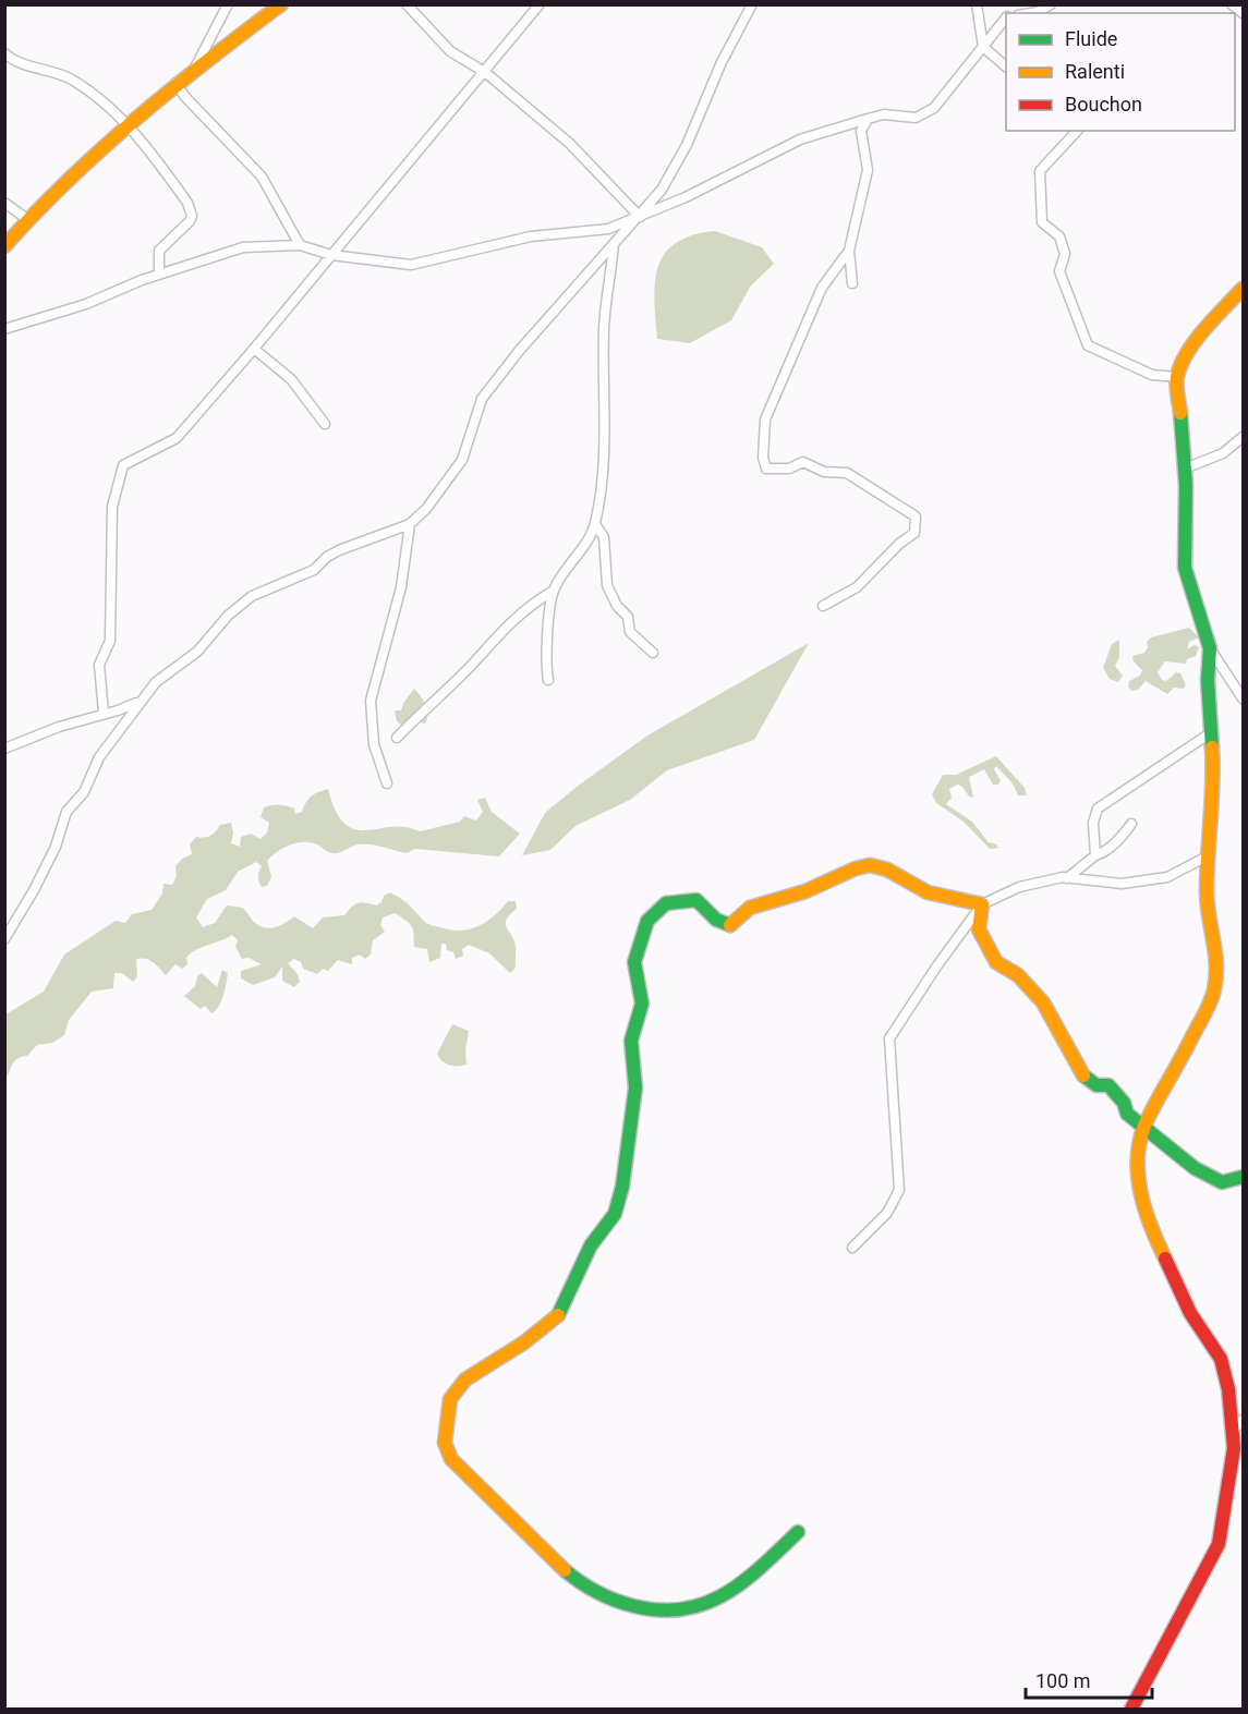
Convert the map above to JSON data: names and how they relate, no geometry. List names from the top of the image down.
{
  "legend": ["Fluide", "Ralenti", "Bouchon"],
  "scale_bar": "100 m"
}
